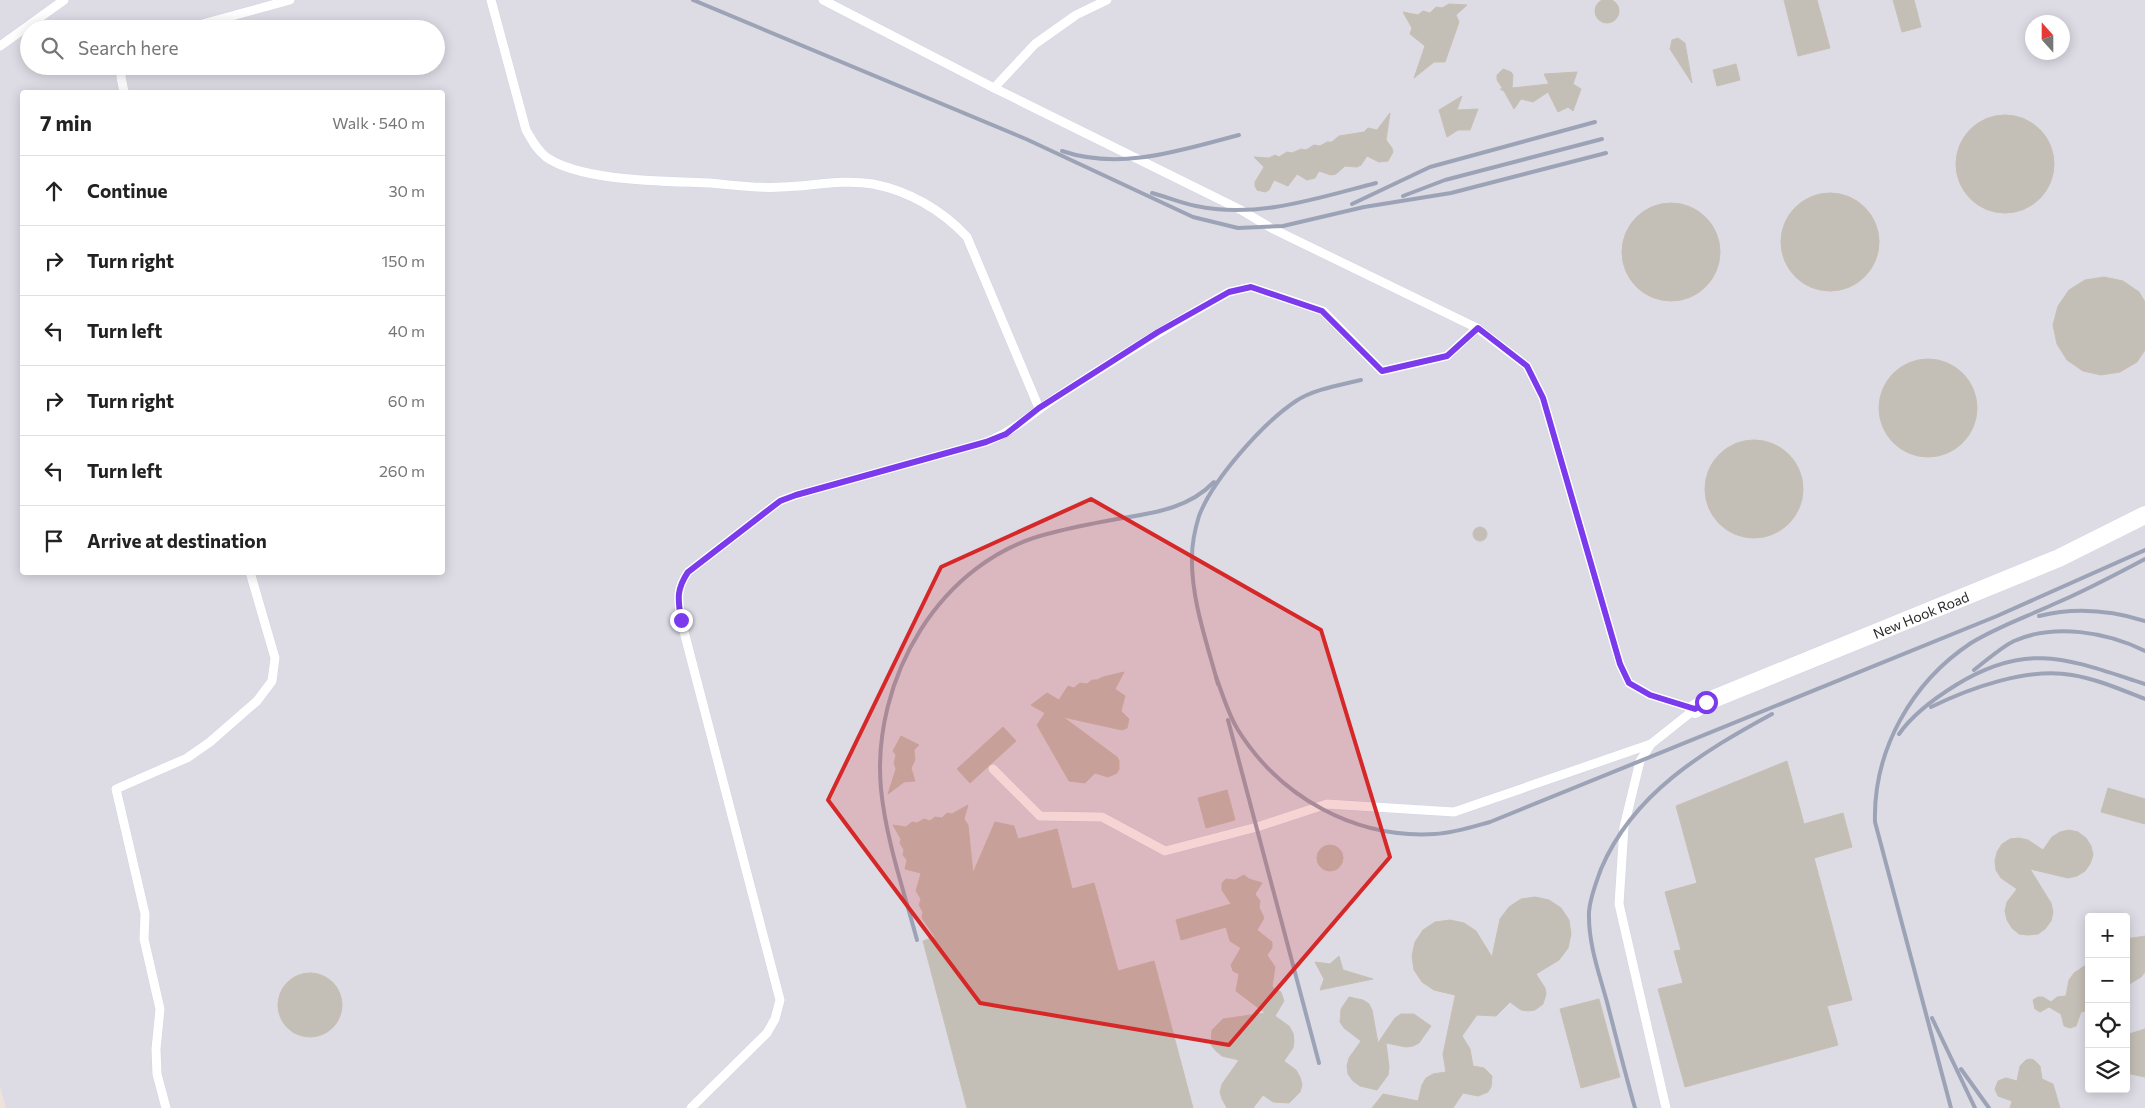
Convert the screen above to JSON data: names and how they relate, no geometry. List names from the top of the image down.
{
  "streets": {
    "street": ["New Hook Road"]
  },
  "north": "top",
  "page": {
    "search": "Search here",
    "heading": ["7 min", "Walk · 540 m"],
    "list": [
      ["Continue", "30 m"],
      ["Turn right", "150 m"],
      ["Turn left", "40 m"],
      ["Turn right", "60 m"],
      ["Turn left", "260 m"],
      "Arrive at destination"
    ],
    "map_buttons": ["+", "−"]
  }
}
